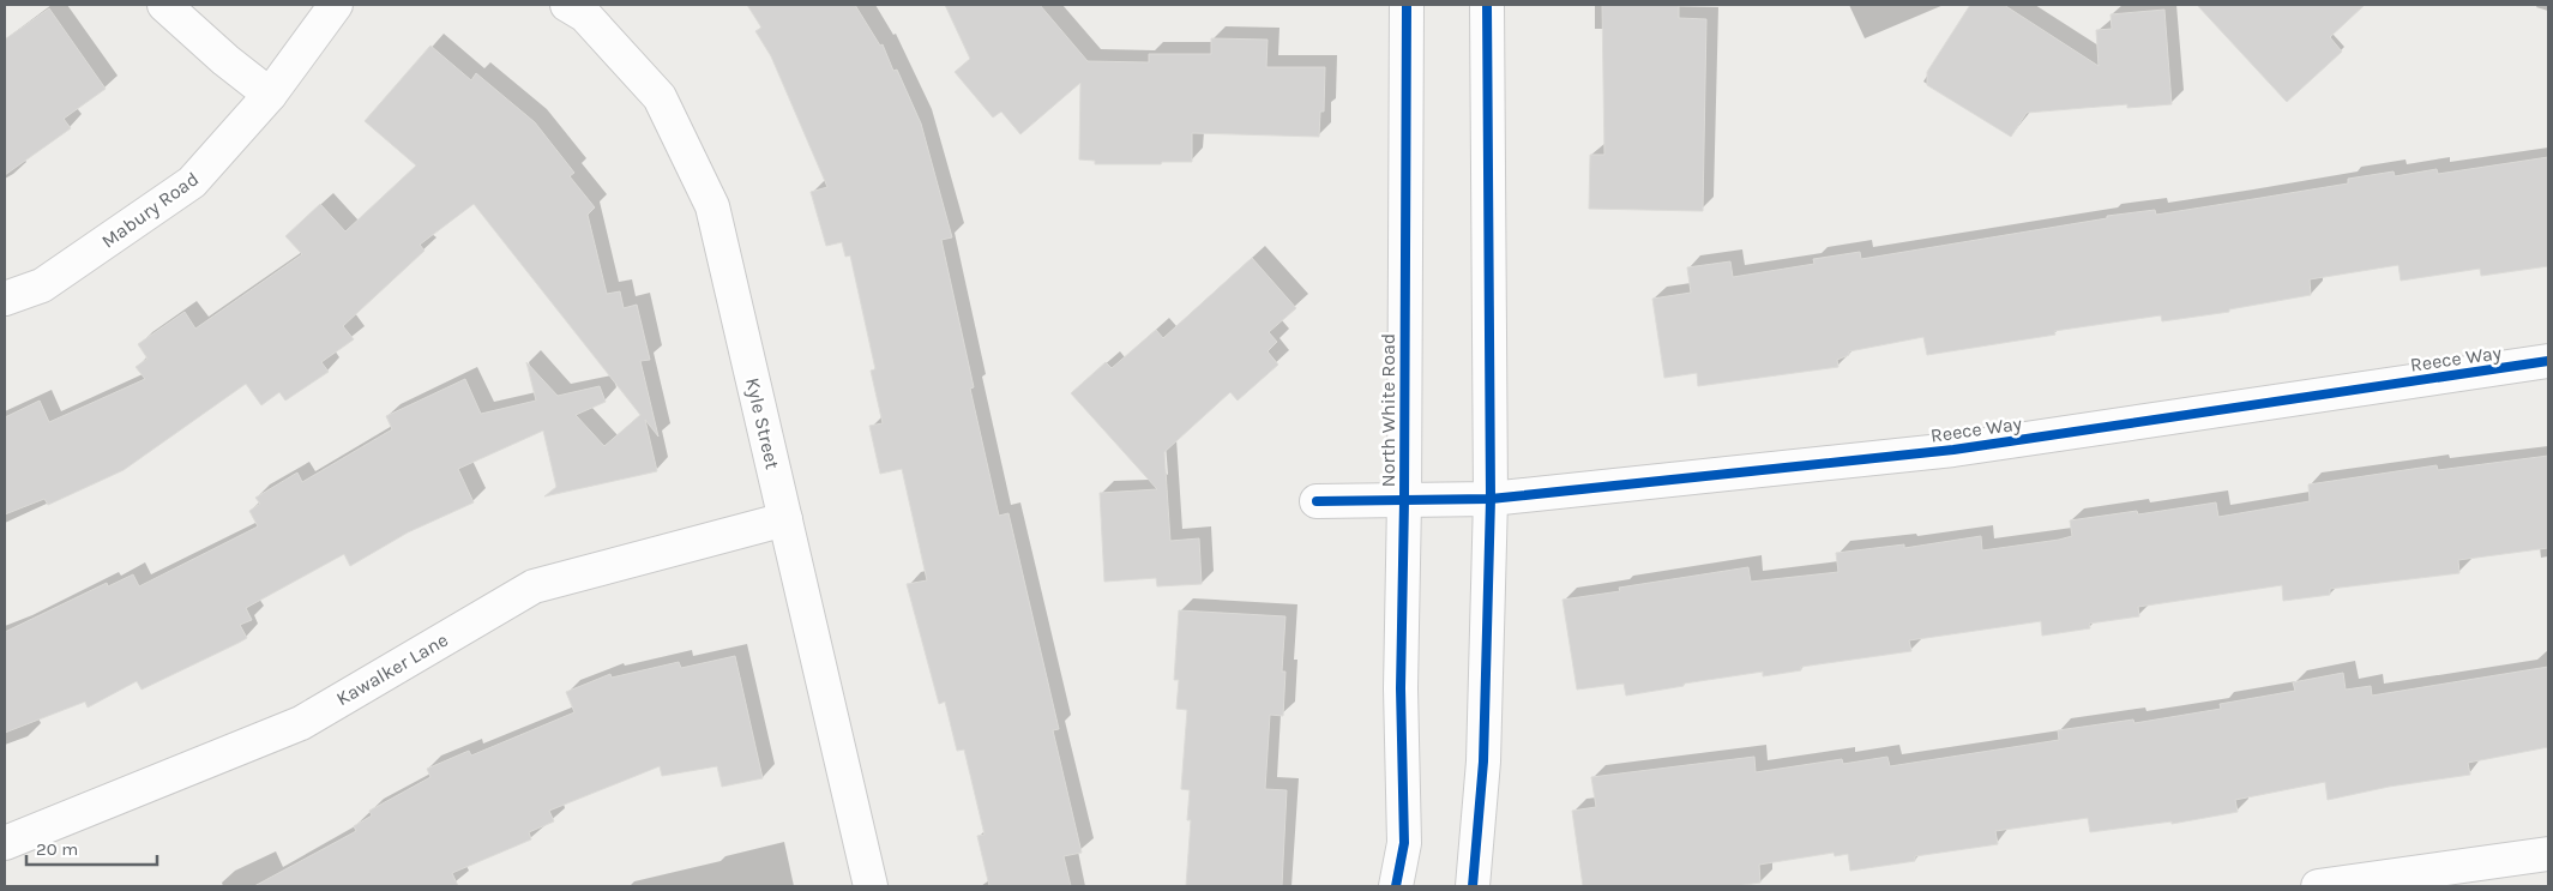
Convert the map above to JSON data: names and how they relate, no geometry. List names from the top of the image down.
{
  "streets": {
    "street": [
      "Mabury Road",
      "Reece Way",
      "North White Road",
      "Kyle Street",
      "Kawalker Lane"
    ]
  },
  "crossings": [
    ["Reece Way", "North White Road"],
    ["Kyle Street", "Kawalker Lane"]
  ],
  "scale_bar": "20 m"
}
